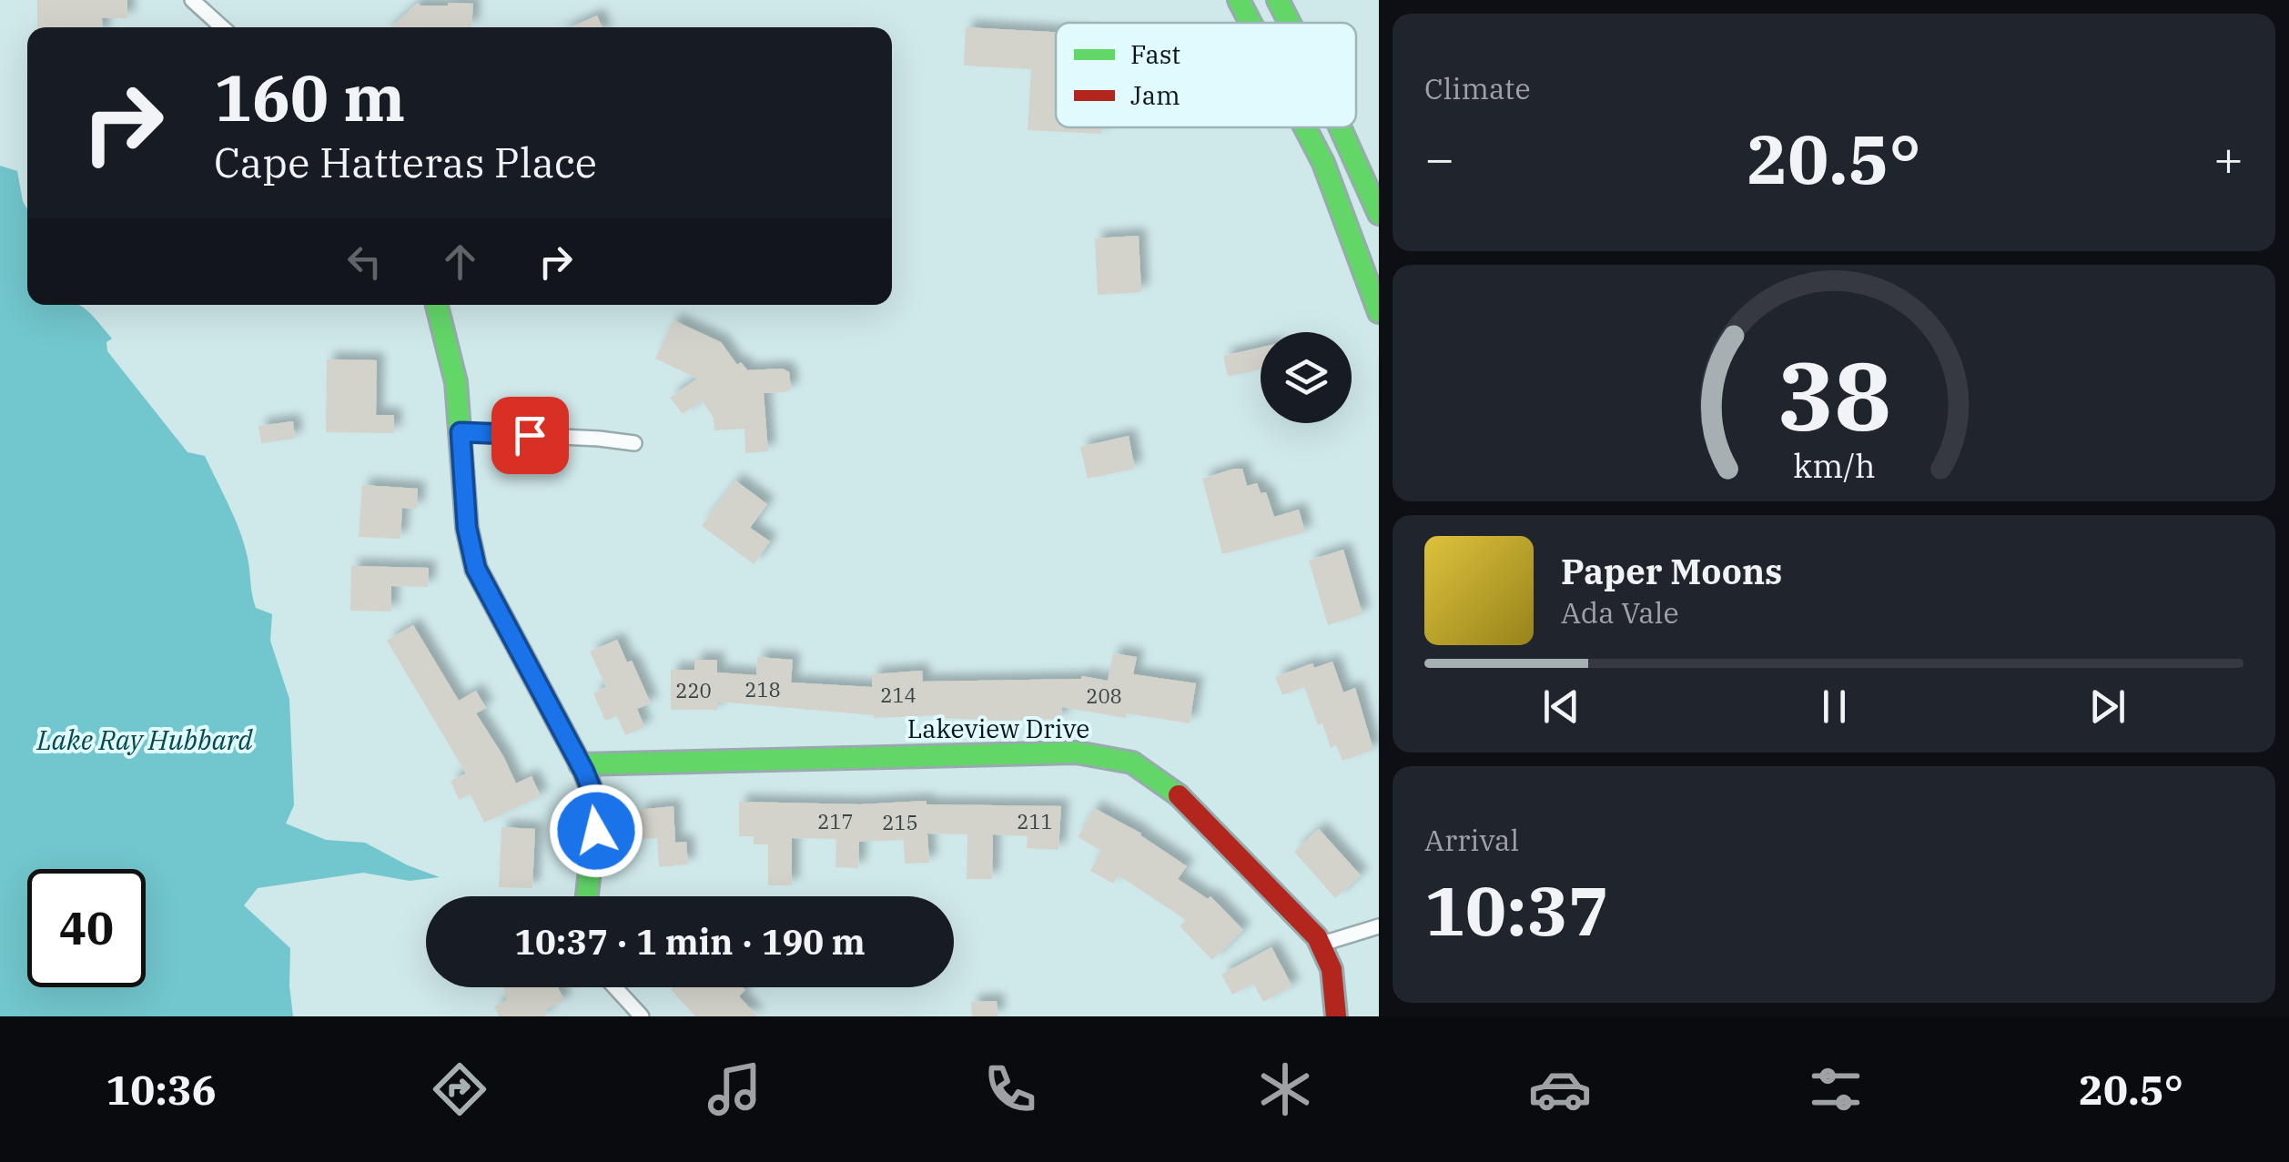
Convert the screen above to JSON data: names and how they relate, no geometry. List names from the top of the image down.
{
  "streets": {
    "street": ["Lakeview Drive"]
  },
  "water": ["Lake Ray Hubbard"],
  "house_numbers": [
    "218",
    "220",
    "214",
    "208",
    "217",
    "211",
    "215"
  ],
  "legend": ["Fast", "Jam"],
  "page": {
    "tile": [
      "Climate",
      ["Arrival", "10:37"]
    ],
    "turn": ["160 m", "Cape Hatteras Place"],
    "heat": ["−", "20.5°", "+"],
    "song": ["Paper Moons", "Ada Vale"],
    "limit": "40",
    "trip": "10:37 · 1 min · 190 m",
    "tabs": ["10:36", "20.5°"],
    "gauge": ["38", "km/h"]
  }
}
